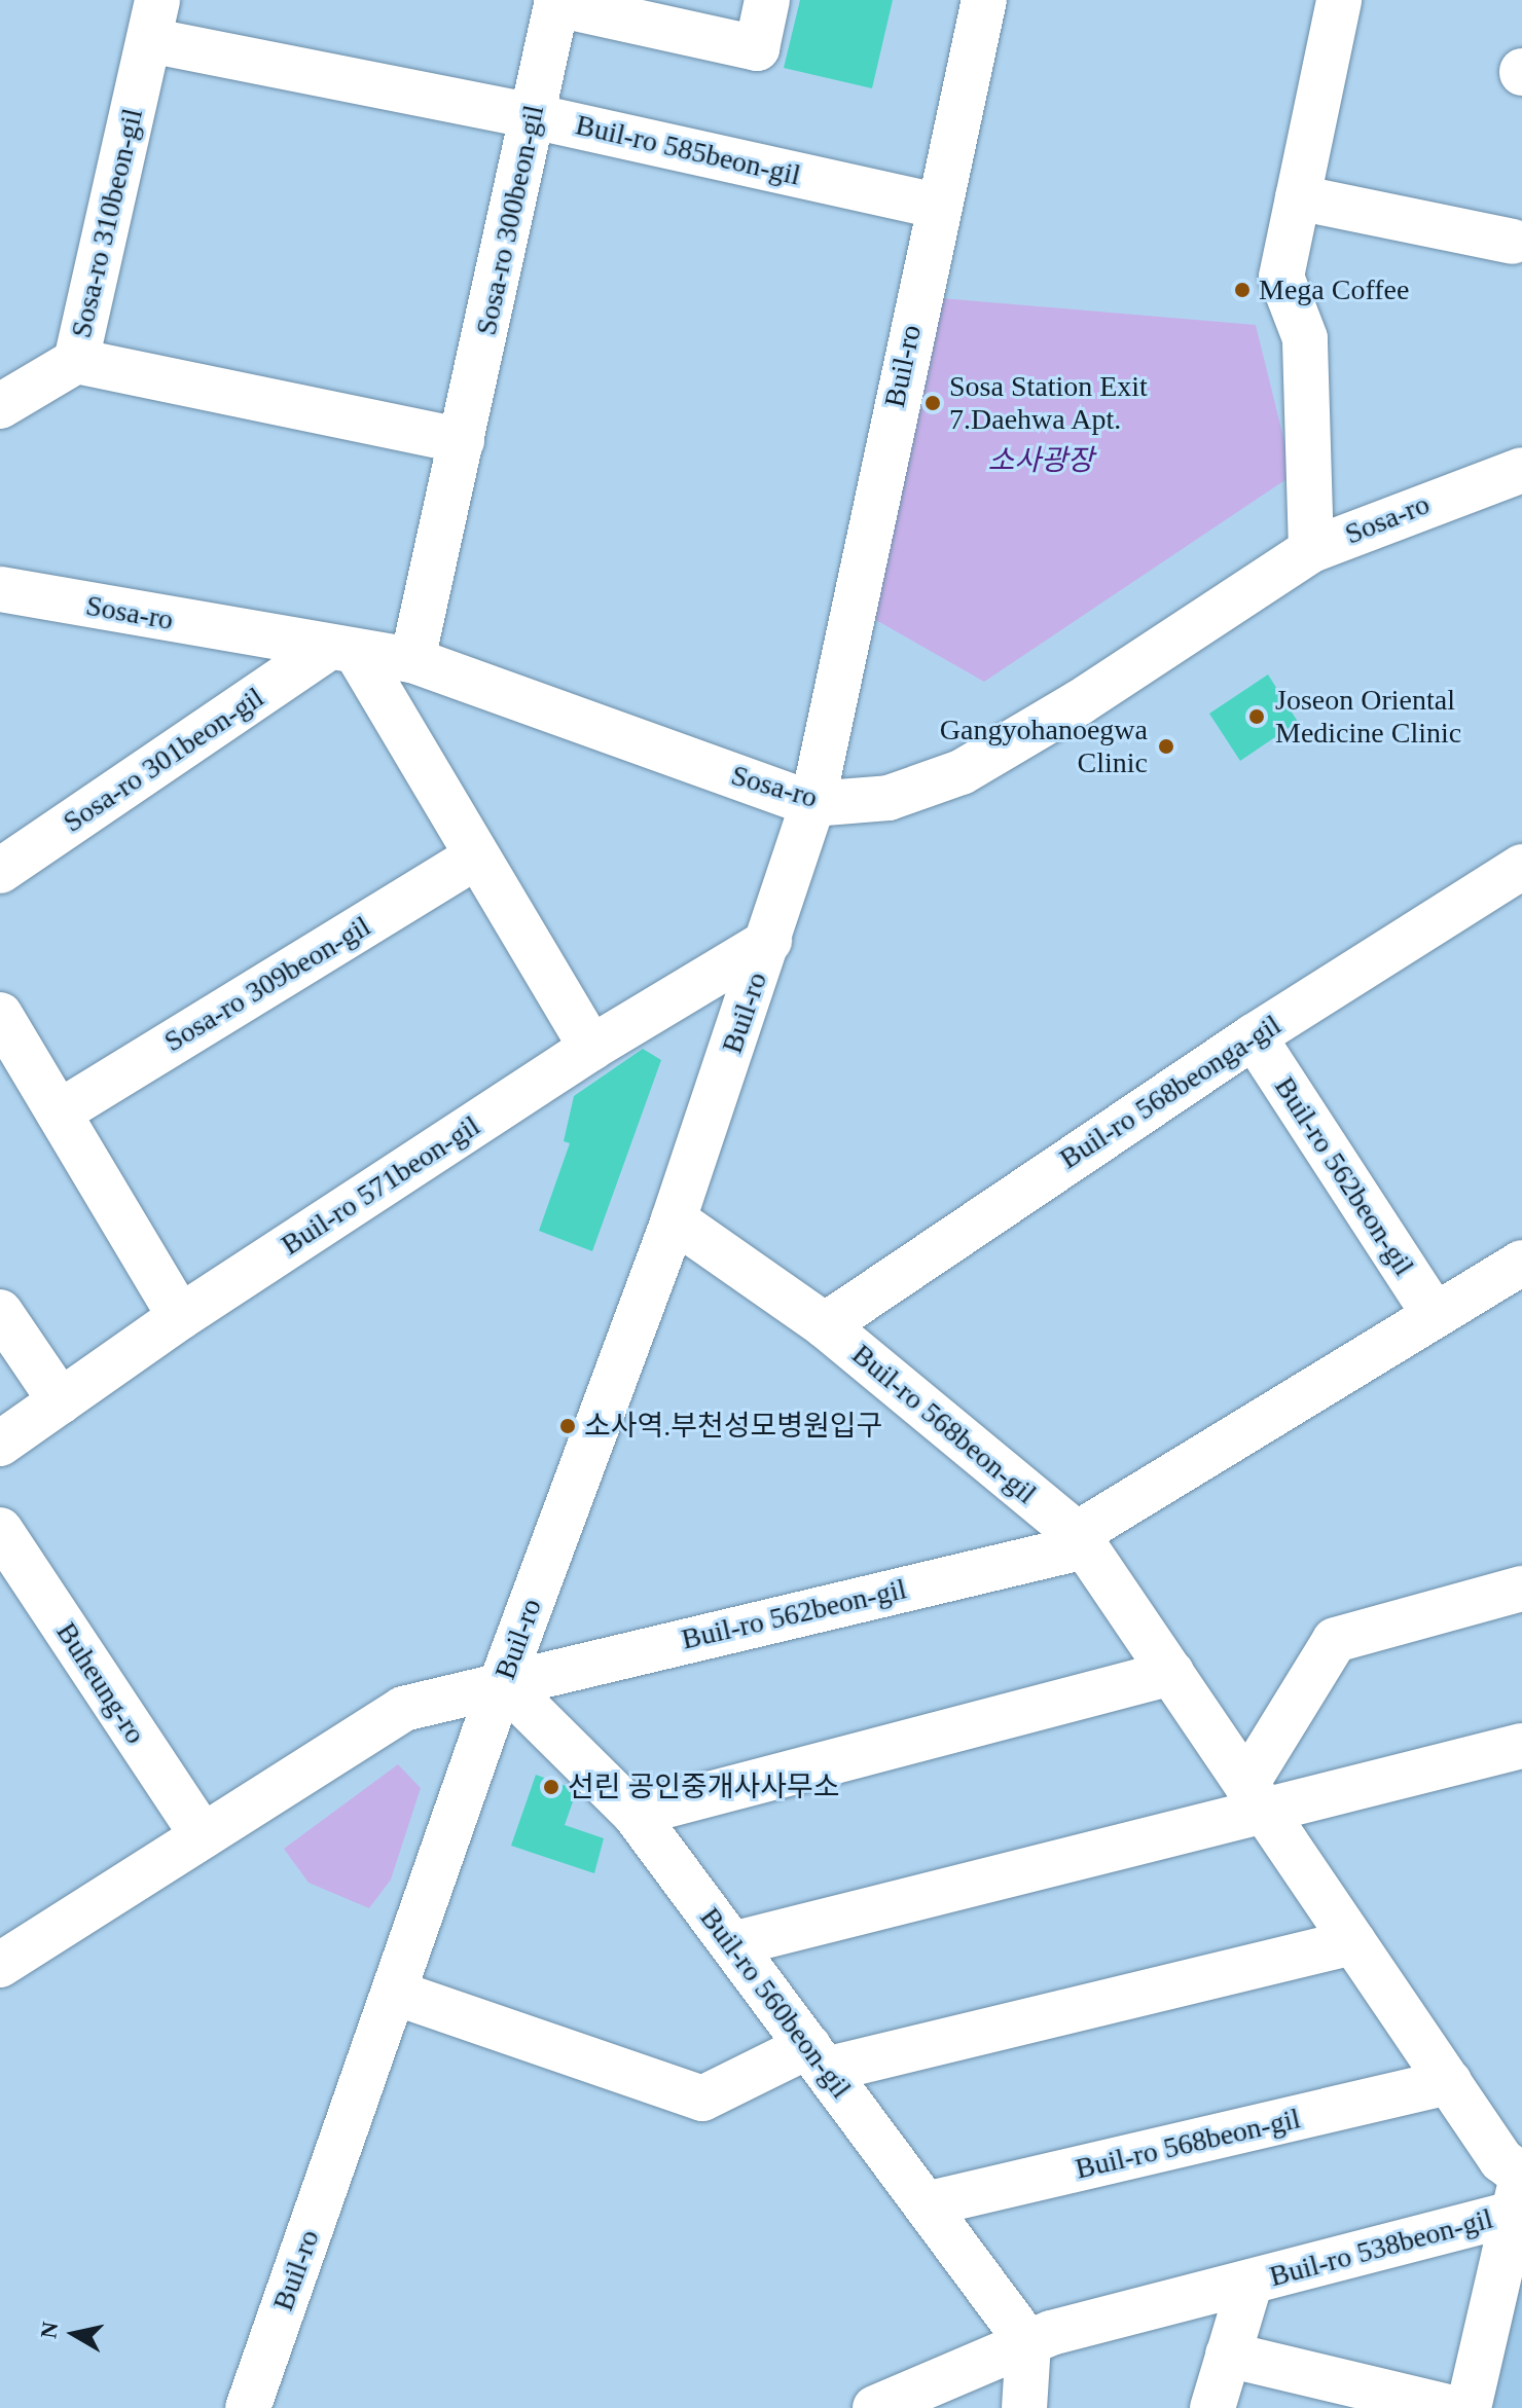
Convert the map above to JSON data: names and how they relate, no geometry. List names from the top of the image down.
{
  "streets": {
    "street": [
      "Buil-ro 585beon-gil",
      "Sosa-ro 300beon-gil",
      "Sosa-ro 310beon-gil",
      "Buil-ro",
      "Sosa-ro",
      "Sosa-ro 301beon-gil",
      "Sosa-ro 309beon-gil",
      "Buil-ro 568beonga-gil",
      "Buil-ro 562beon-gil",
      "Buil-ro 571beon-gil",
      "Buil-ro 568beon-gil",
      "Buheung-ro",
      "Buil-ro 560beon-gil",
      "Buil-ro 538beon-gil"
    ]
  },
  "crossings": [
    ["Buil-ro 585beon-gil", "Sosa-ro 300beon-gil"],
    ["Buil-ro 585beon-gil", "Sosa-ro 310beon-gil"],
    ["Buil-ro 585beon-gil", "Buil-ro"],
    ["Sosa-ro 300beon-gil", "Sosa-ro"],
    ["Buil-ro", "Sosa-ro"],
    ["Buil-ro", "Buil-ro 562beon-gil"],
    ["Buil-ro", "Buil-ro 571beon-gil"],
    ["Buil-ro", "Buil-ro 568beon-gil"],
    ["Buil-ro", "Buil-ro 560beon-gil"],
    ["Sosa-ro", "Sosa-ro 301beon-gil"],
    ["Buil-ro 568beonga-gil", "Buil-ro 562beon-gil"],
    ["Buil-ro 568beonga-gil", "Buil-ro 568beon-gil"],
    ["Buil-ro 562beon-gil", "Buil-ro 568beon-gil"],
    ["Buil-ro 562beon-gil", "Buil-ro 560beon-gil"],
    ["Buil-ro 568beon-gil", "Buil-ro 560beon-gil"],
    ["Buil-ro 568beon-gil", "Buil-ro 538beon-gil"],
    ["Buil-ro 560beon-gil", "Buil-ro 538beon-gil"]
  ],
  "parks": ["소사광장"],
  "places": [
    "Mega Coffee",
    "Sosa Station Exit 7.Daehwa Apt.",
    "Joseon Oriental Medicine Clinic",
    "Gangyohanoegwa Clinic",
    "소사역.부천성모병원입구",
    "선린 공인중개사사무소"
  ],
  "north": "left"
}
